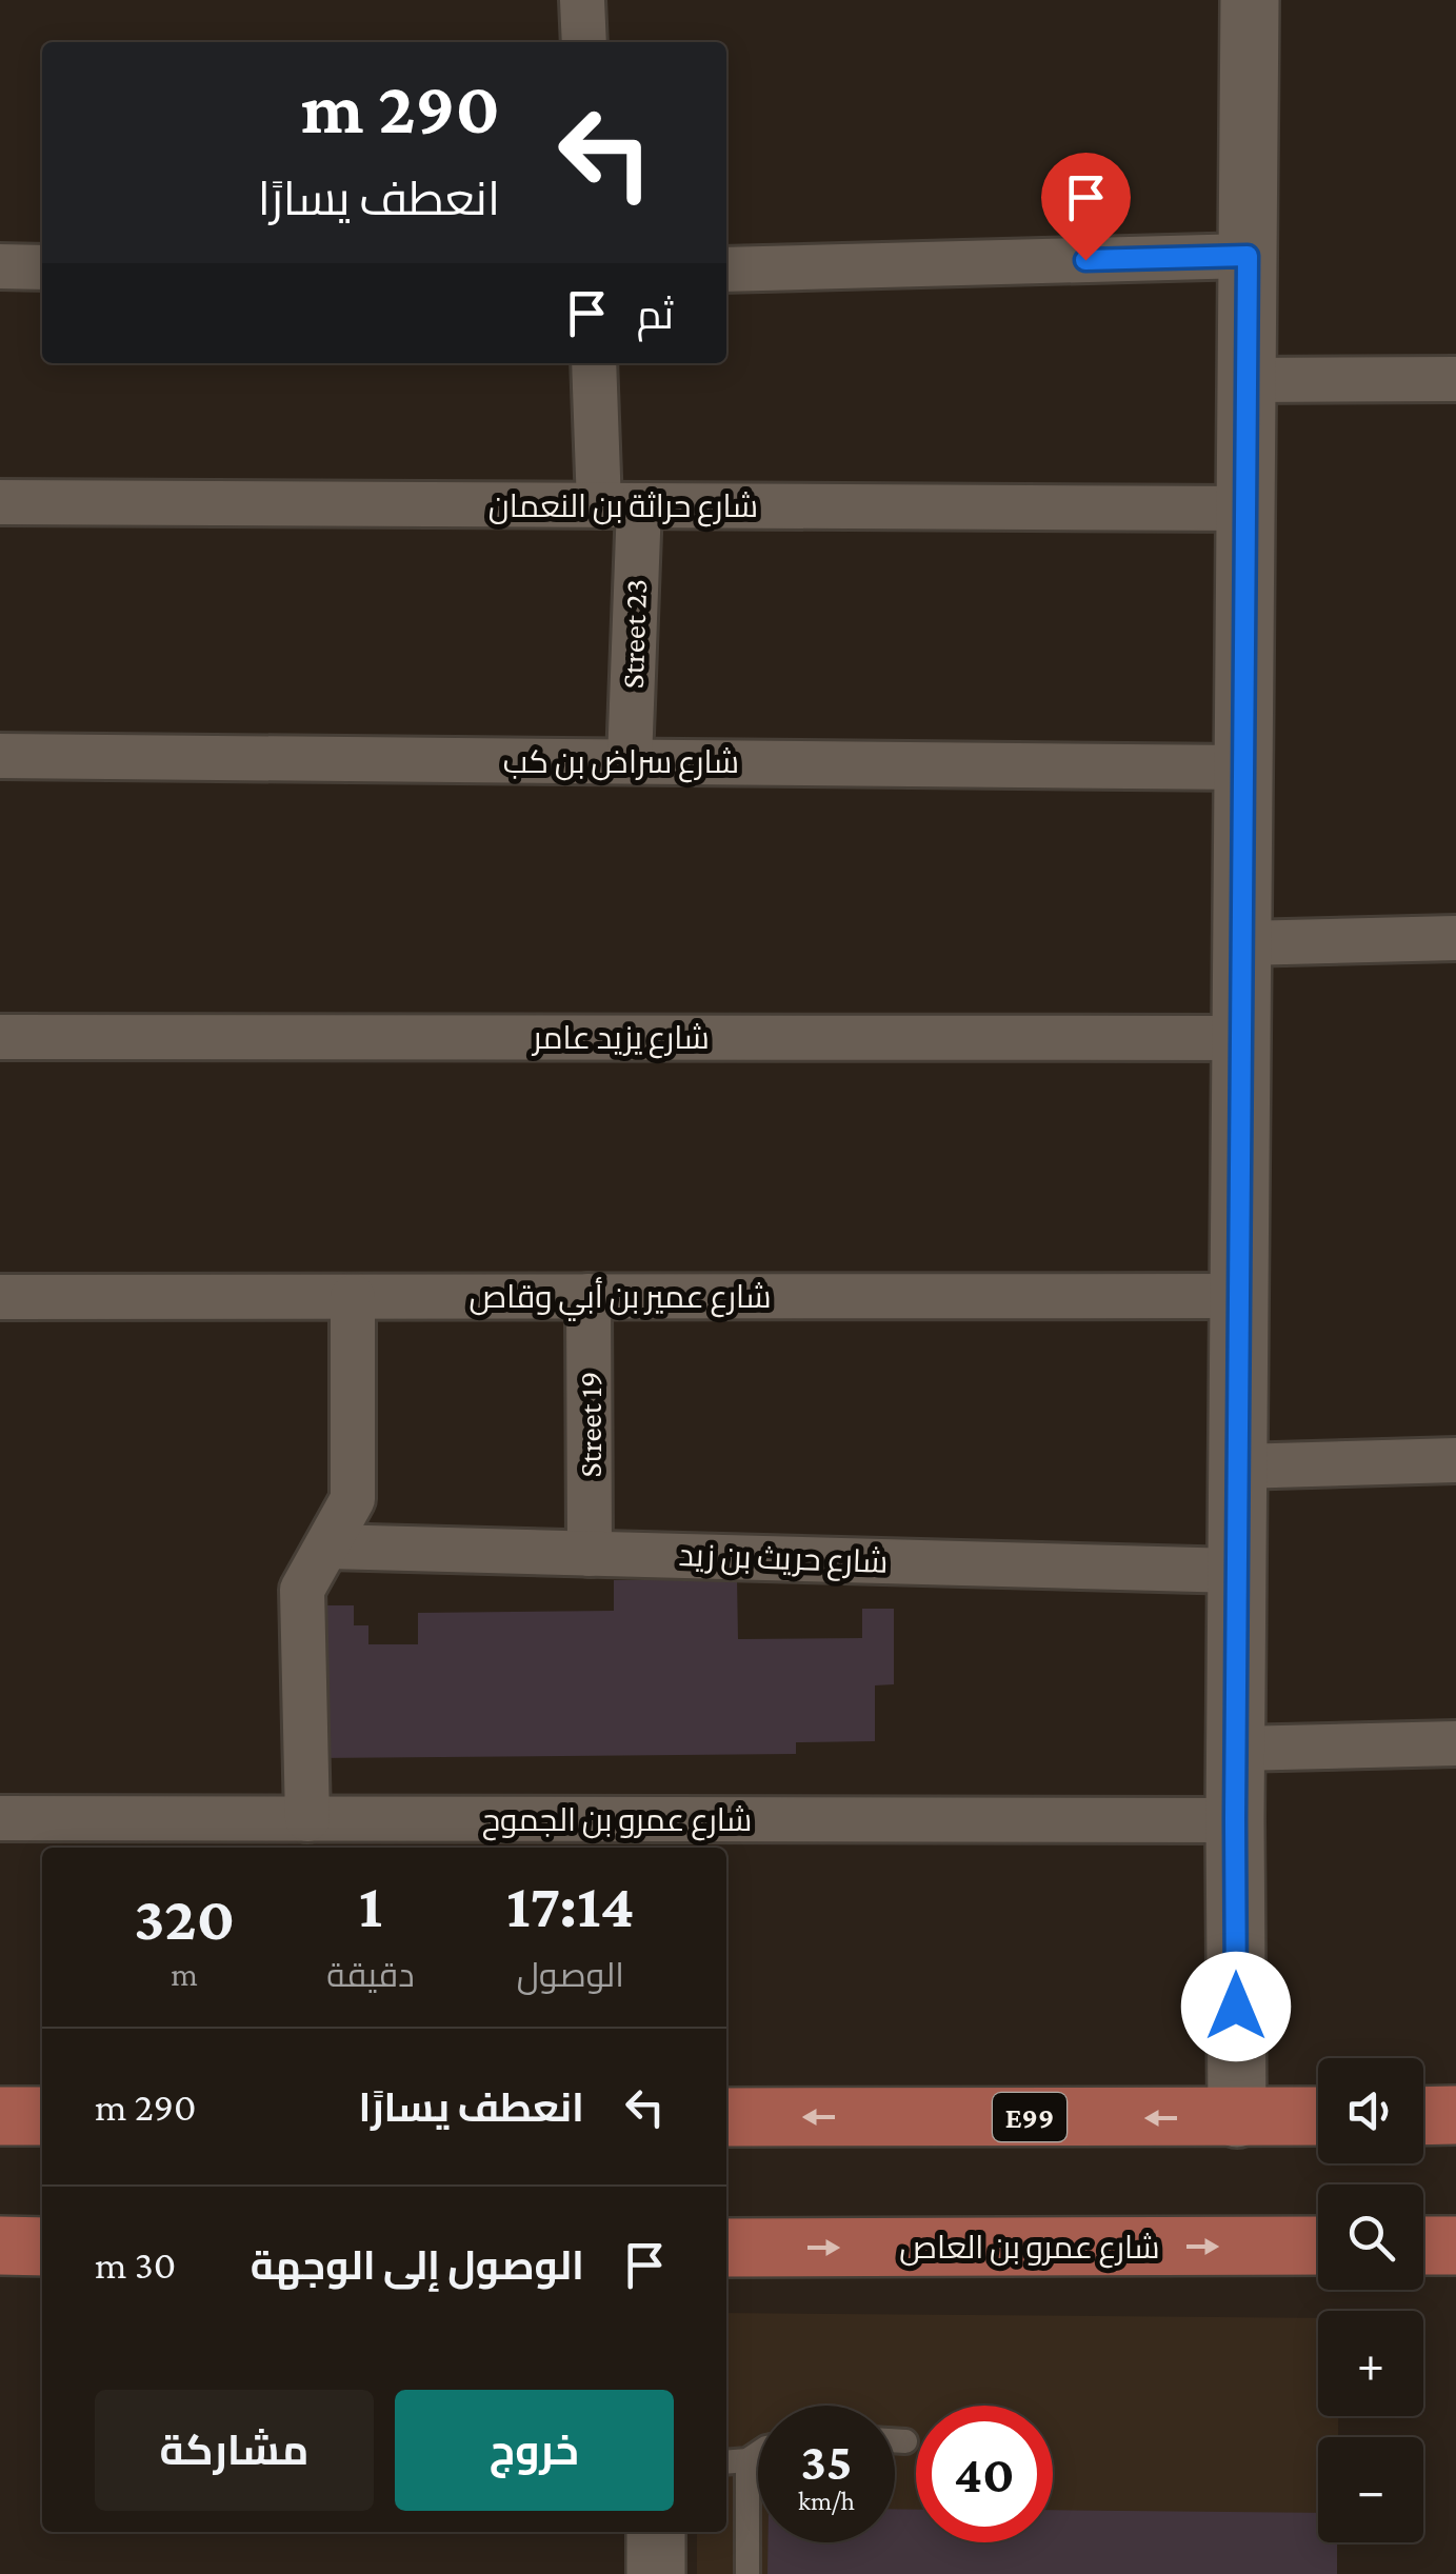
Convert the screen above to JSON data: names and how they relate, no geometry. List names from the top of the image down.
{
  "streets": {
    "main road": ["E99", "شارع عمرو بن العاص"],
    "street": [
      "شارع حراثة بن النعمان",
      "Street 23",
      "شارع سراض بن كب",
      "شارع يزيد عامر",
      "شارع عمير بن أبي وقاص",
      "Street 19",
      "شارع حريث بن زيد",
      "شارع عمرو بن الجموح"
    ]
  },
  "crossings": [
    ["شارع حراثة بن النعمان", "Street 23"],
    ["Street 23", "شارع سراض بن كب"],
    ["شارع عمير بن أبي وقاص", "Street 19"],
    ["Street 19", "شارع حريث بن زيد"]
  ],
  "page": {
    "turn": ["290 m", "انعطف يسارًا"],
    "then": "ثم",
    "eta": [
      "17:14",
      "الوصول",
      "1",
      "دقيقة",
      "320",
      "m"
    ],
    "list": [
      {
        "name": "انعطف يسارًا",
        "value": "290 m"
      },
      {
        "name": "الوصول إلى الوجهة",
        "value": "30 m"
      }
    ],
    "map_buttons": ["+", "−"],
    "buttons": ["خروج", "مشاركة"],
    "speed": "35 km/h",
    "limit": "40"
  }
}
